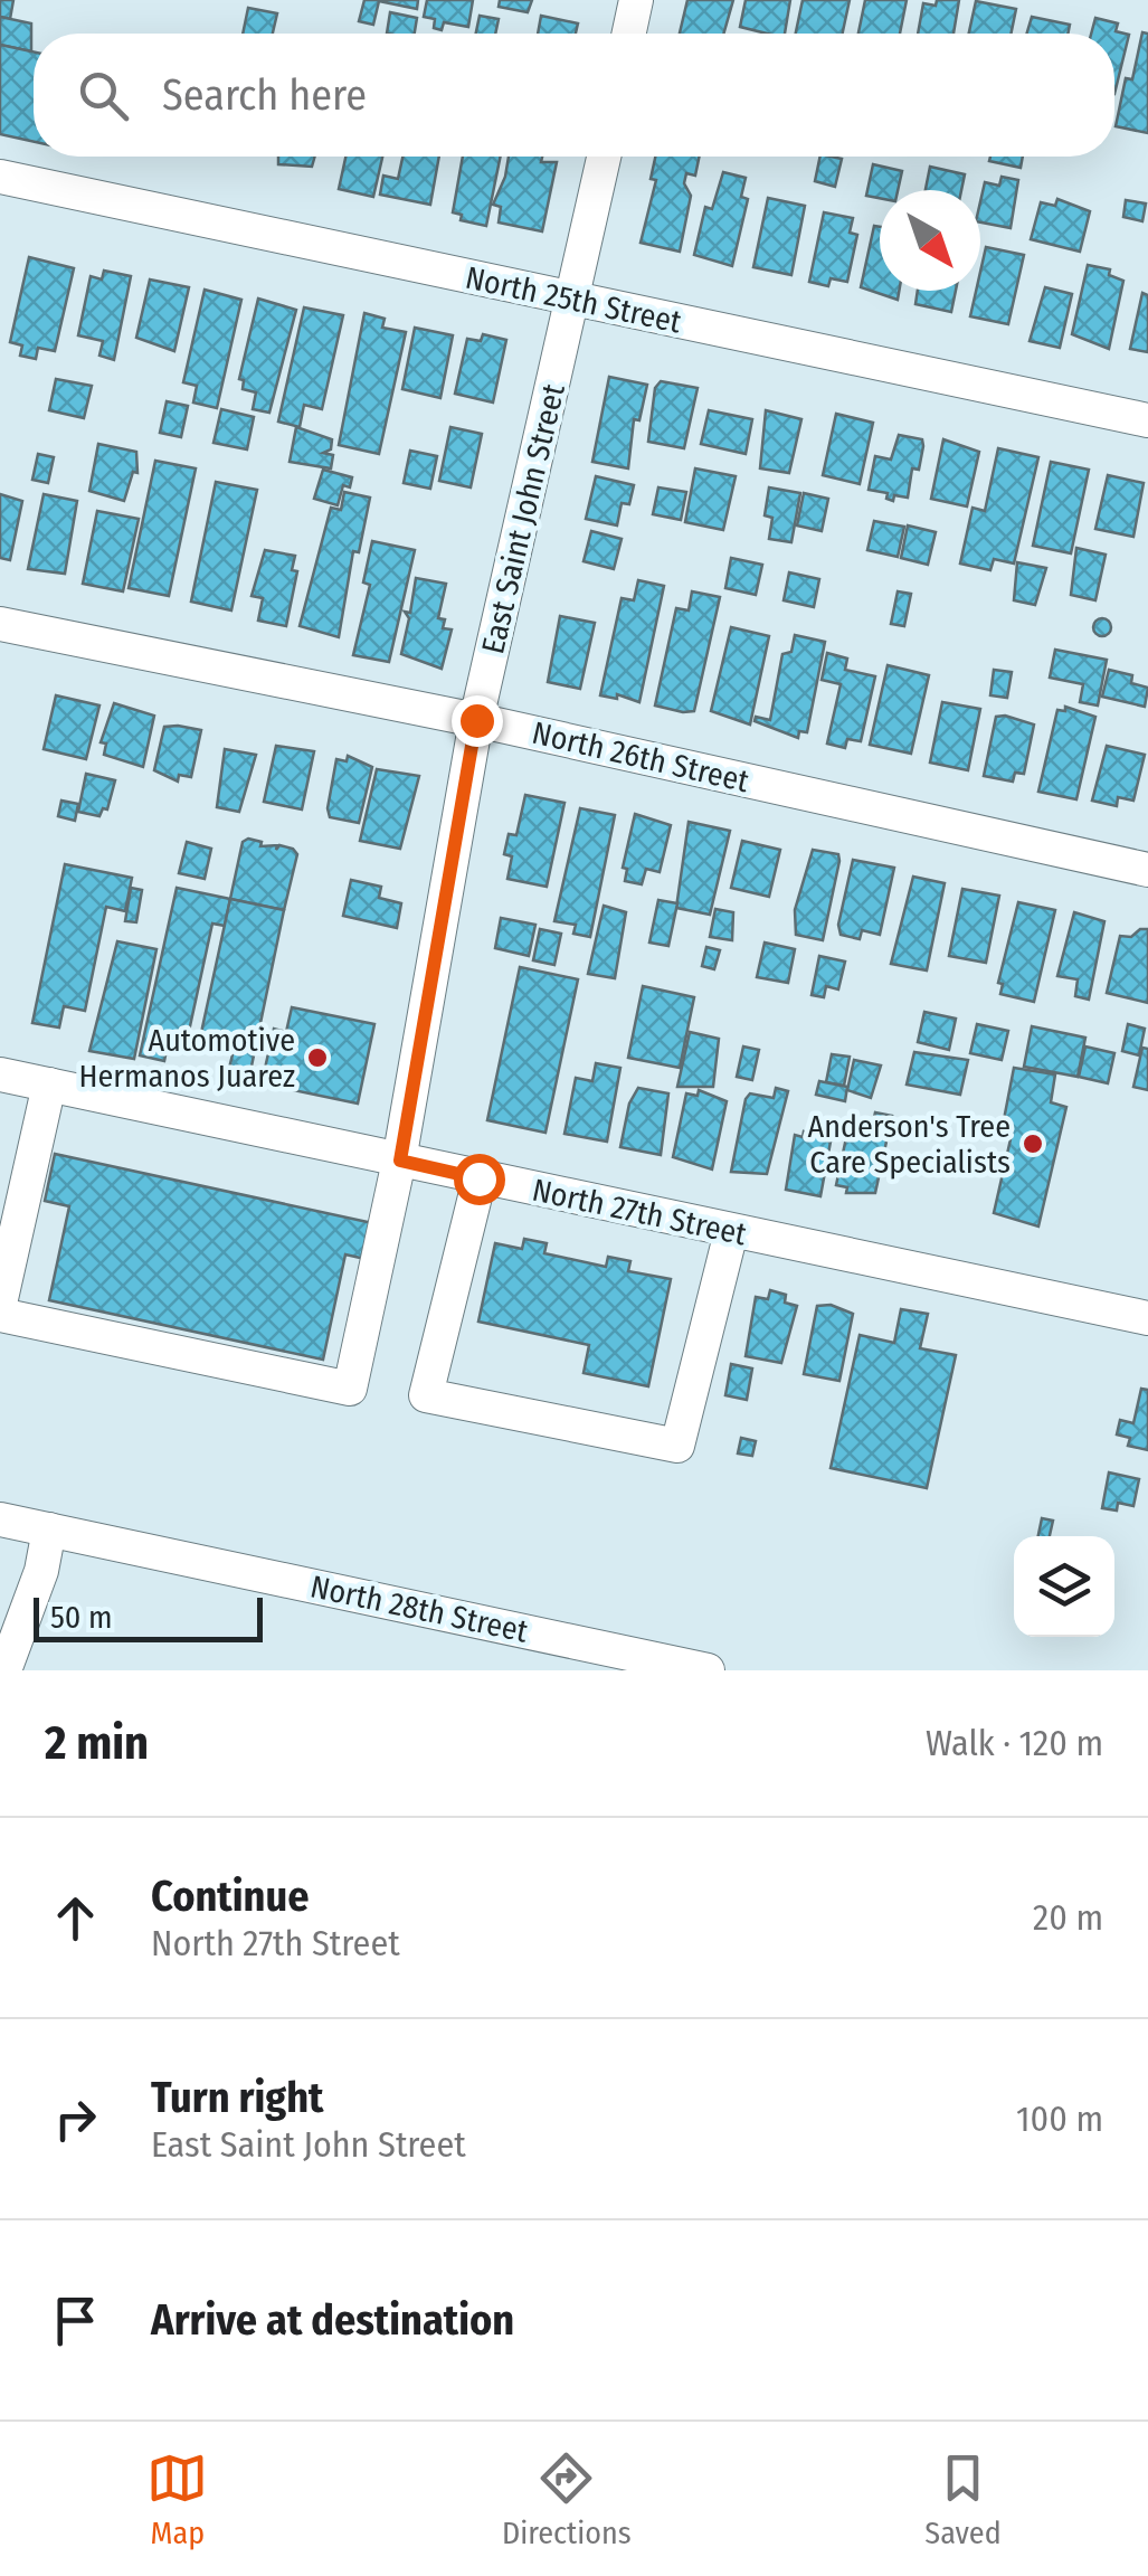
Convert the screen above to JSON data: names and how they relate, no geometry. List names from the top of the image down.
{
  "streets": {
    "street": [
      "North 25th Street",
      "East Saint John Street",
      "North 26th Street",
      "North 27th Street",
      "North 28th Street"
    ]
  },
  "crossings": [
    ["North 25th Street", "East Saint John Street"],
    ["East Saint John Street", "North 26th Street"],
    ["East Saint John Street", "North 27th Street"]
  ],
  "places": ["Automotive Hermanos Juarez", "Anderson's Tree Care Specialists"],
  "scale_bar": "50 m",
  "north": "bottom right",
  "page": {
    "search": "Search here",
    "scale": "50 m",
    "heading": ["2 min", "Walk · 120 m"],
    "list": [
      ["Continue", "North 27th Street", "20 m"],
      ["Turn right", "East Saint John Street", "100 m"],
      "Arrive at destination"
    ],
    "nav": ["Map", "Directions", "Saved"]
  }
}
